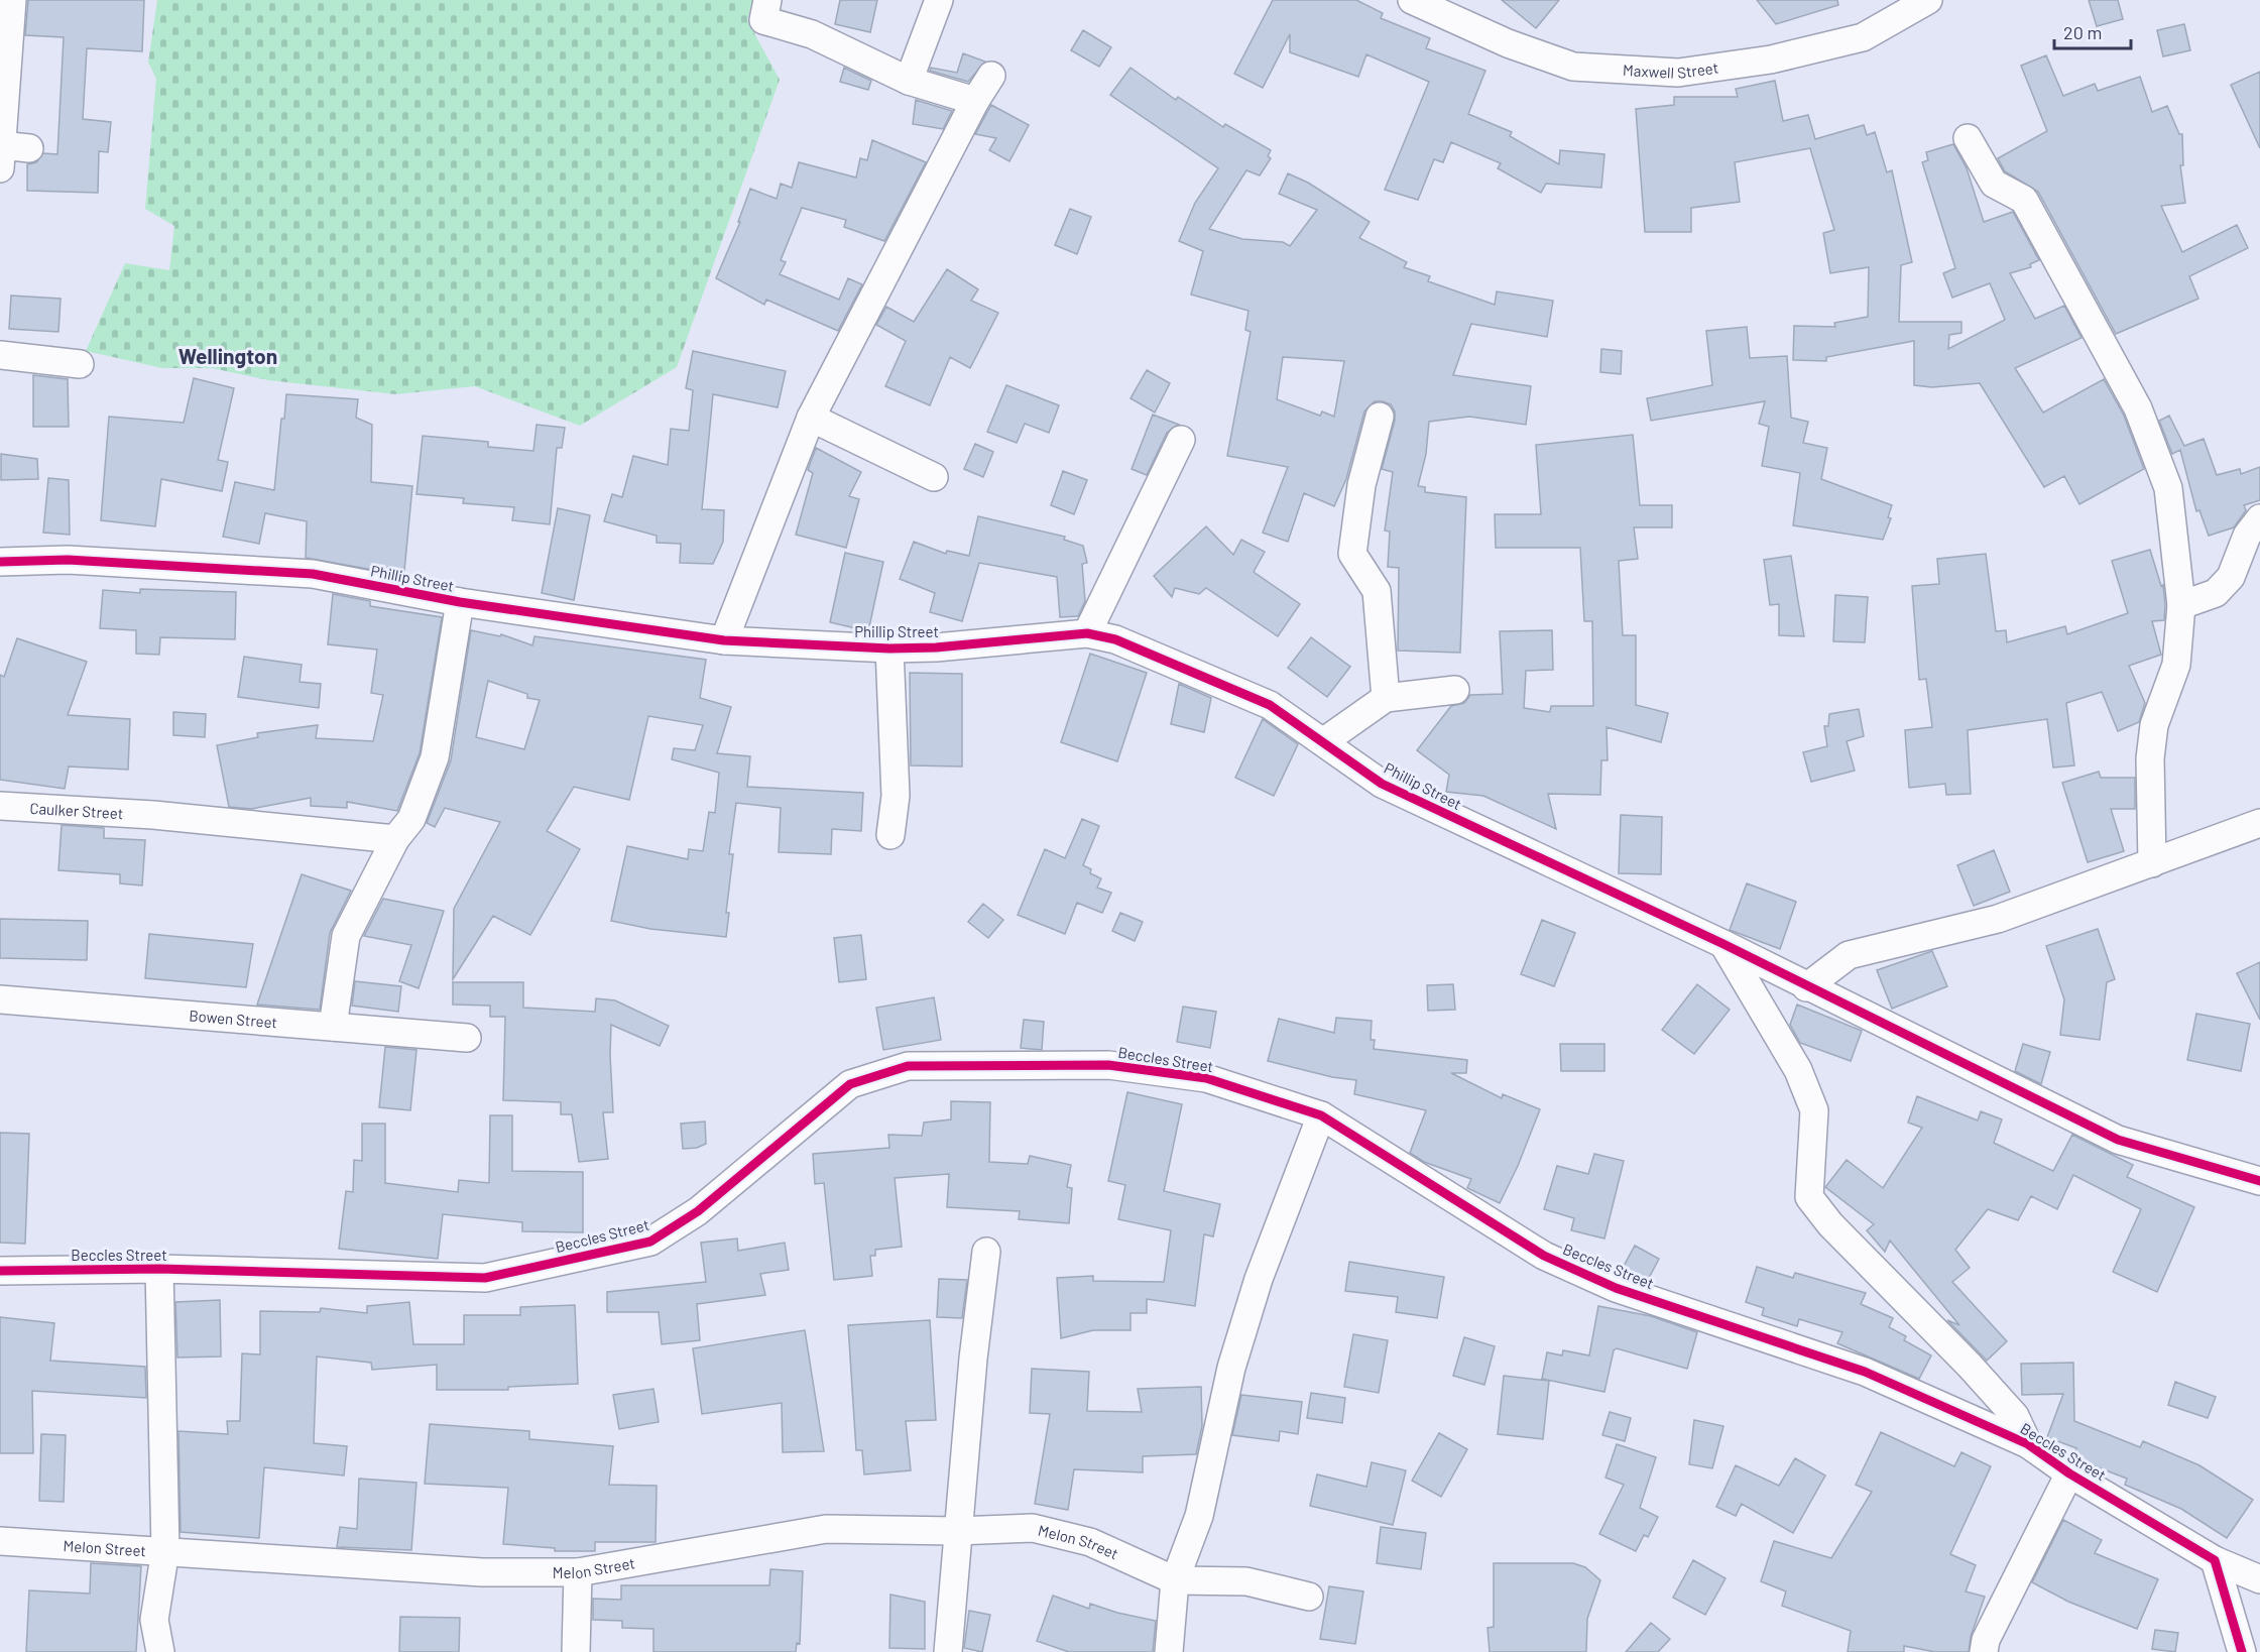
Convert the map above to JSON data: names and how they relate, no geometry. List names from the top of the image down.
{
  "streets": {
    "street": [
      "Maxwell Street",
      "Phillip Street",
      "Caulker Street",
      "Bowen Street",
      "Beccles Street",
      "Melon Street"
    ]
  },
  "districts": ["Wellington"],
  "scale_bar": "20 m"
}
